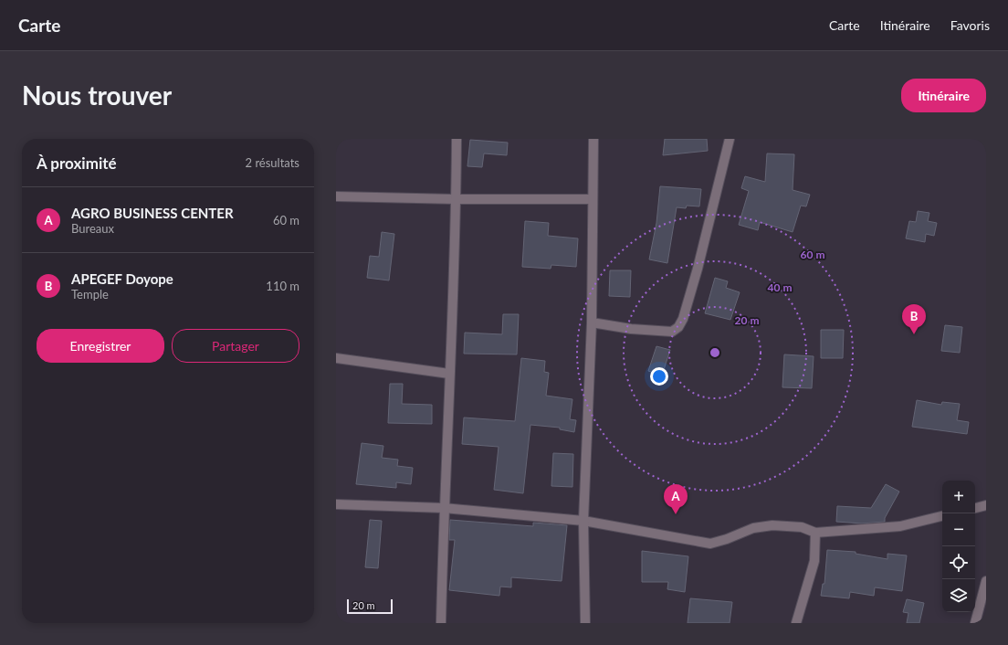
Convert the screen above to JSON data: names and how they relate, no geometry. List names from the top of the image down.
{
  "scale_bar": "20 m",
  "page": {
    "header": "Carte",
    "nav": ["Carte", "Itinéraire", "Favoris"],
    "buttons": [
      "Itinéraire",
      ["Enregistrer", "Partager"]
    ],
    "title": "Nous trouver",
    "heading": ["À proximité", "2 résultats"],
    "list": [
      {
        "mark": "A",
        "name": "AGRO BUSINESS CENTER",
        "note": "Bureaux",
        "value": "60 m"
      },
      {
        "mark": "B",
        "name": "APEGEF Doyope",
        "note": "Temple",
        "value": "110 m"
      }
    ],
    "pins": ["B", "A"],
    "map_buttons": ["+", "−"],
    "scale": "20 m"
  },
  "rings": ["60 m", "40 m", "20 m"]
}
